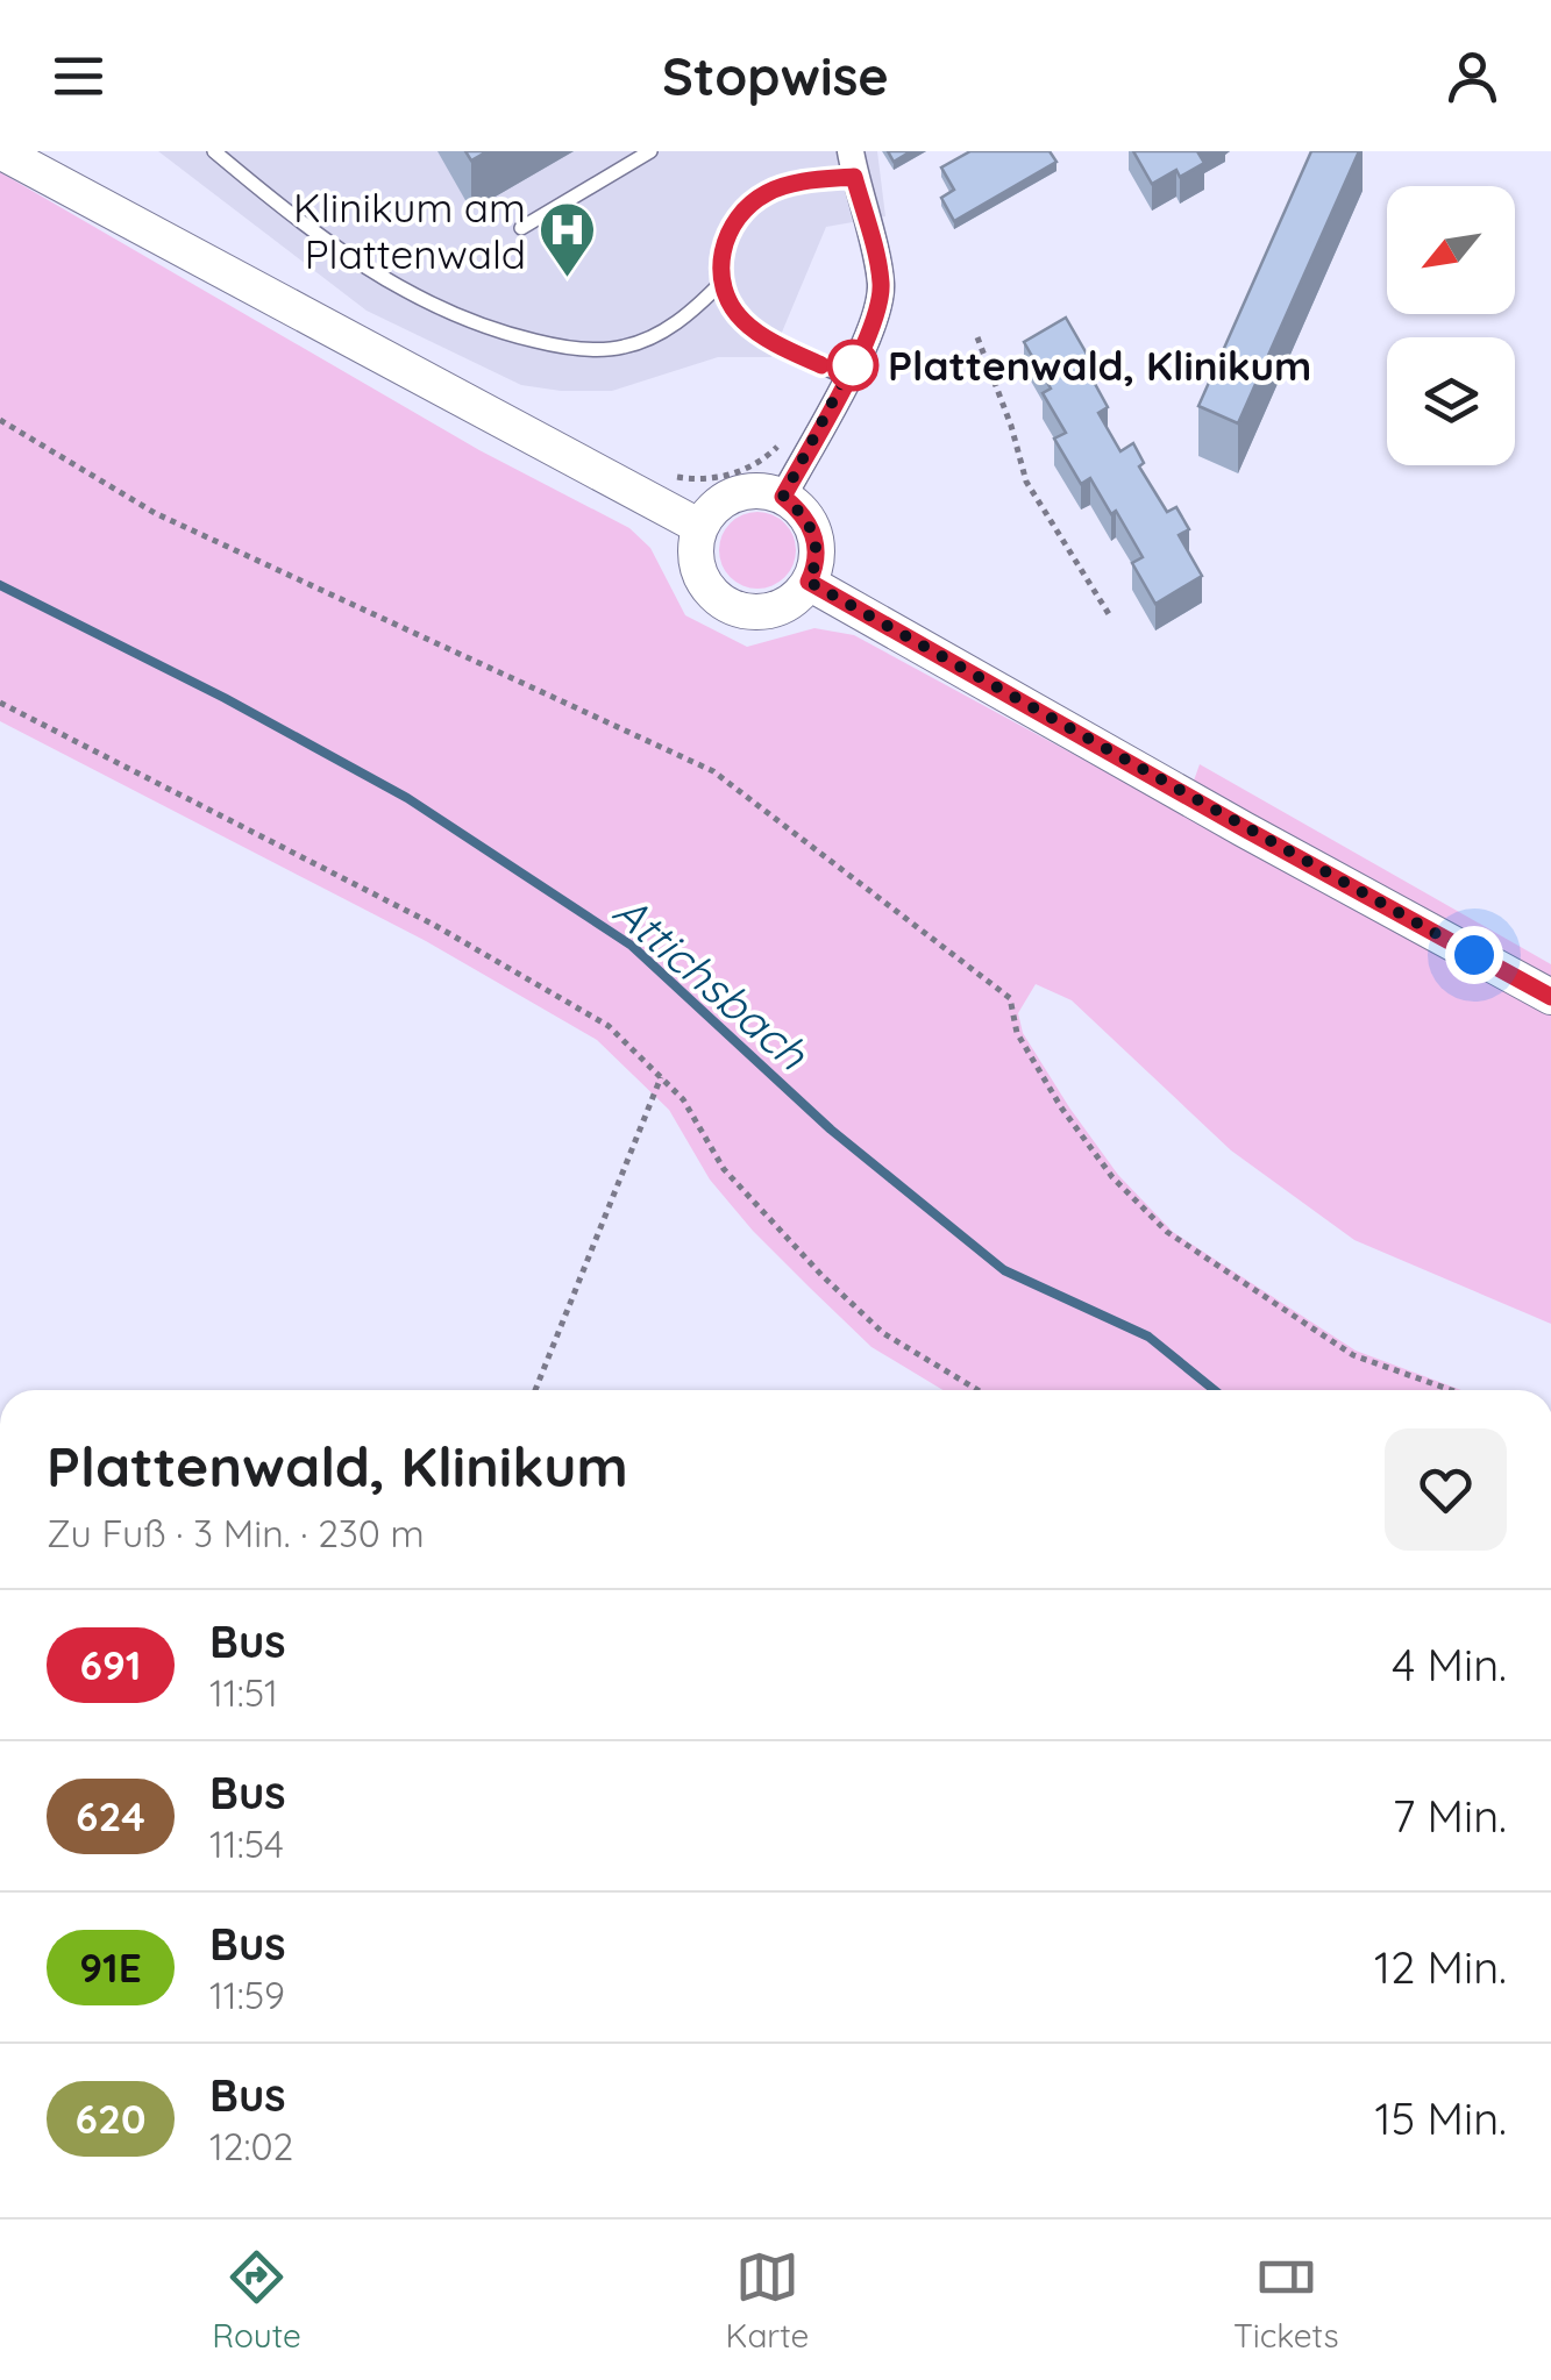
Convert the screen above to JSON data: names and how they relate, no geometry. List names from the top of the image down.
{
  "water": ["Attichsbach"],
  "places": {
    "hospital": ["Klinikum am Plattenwald"],
    "other": ["Plattenwald, Klinikum"]
  },
  "lines": ["bus line 691"],
  "north": "bottom left",
  "page": {
    "header": "Stopwise",
    "heading": ["Plattenwald, Klinikum", "Zu Fuß · 3 Min. · 230 m"],
    "list": [
      {
        "mark": "691",
        "name": "Bus",
        "note": "11:51",
        "value": "4 Min."
      },
      {
        "mark": "624",
        "name": "Bus",
        "note": "11:54",
        "value": "7 Min."
      },
      {
        "mark": "91E",
        "name": "Bus",
        "note": "11:59",
        "value": "12 Min."
      },
      {
        "mark": "620",
        "name": "Bus",
        "note": "12:02",
        "value": "15 Min."
      }
    ],
    "tabs": ["Route", "Karte", "Tickets"]
  }
}
